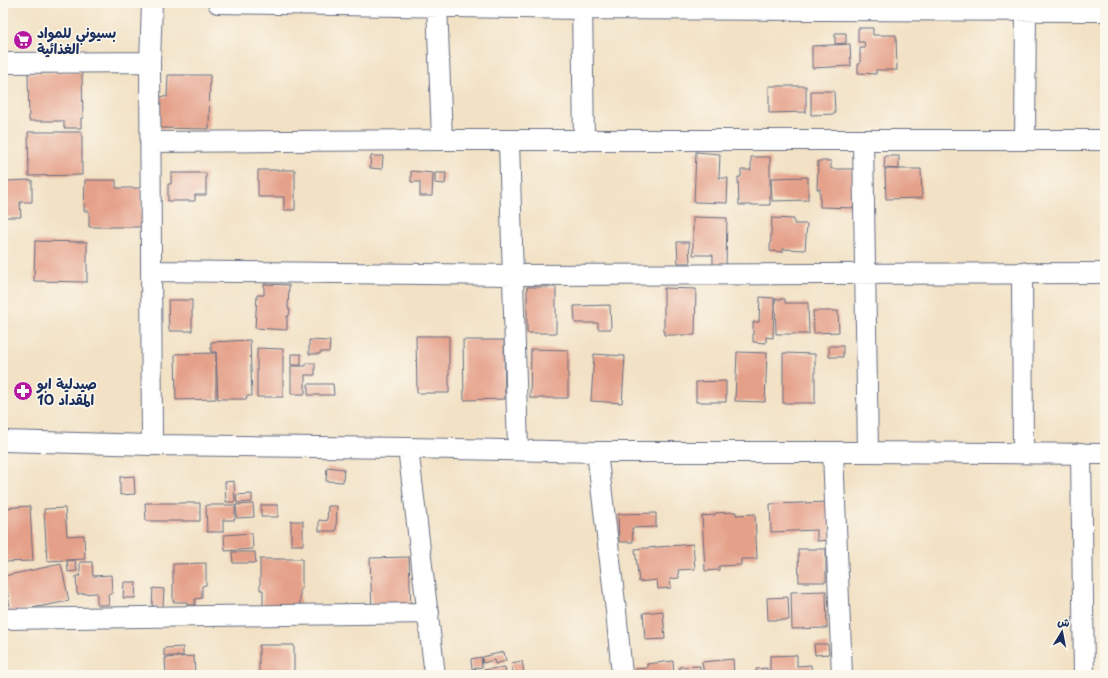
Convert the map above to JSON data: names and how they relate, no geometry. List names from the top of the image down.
{
  "places": {
    "supermarket": ["بسيوني للمواد الغذائية"],
    "pharmacy": ["صيدلية ابو المقداد 10"]
  },
  "north": "top"
}
